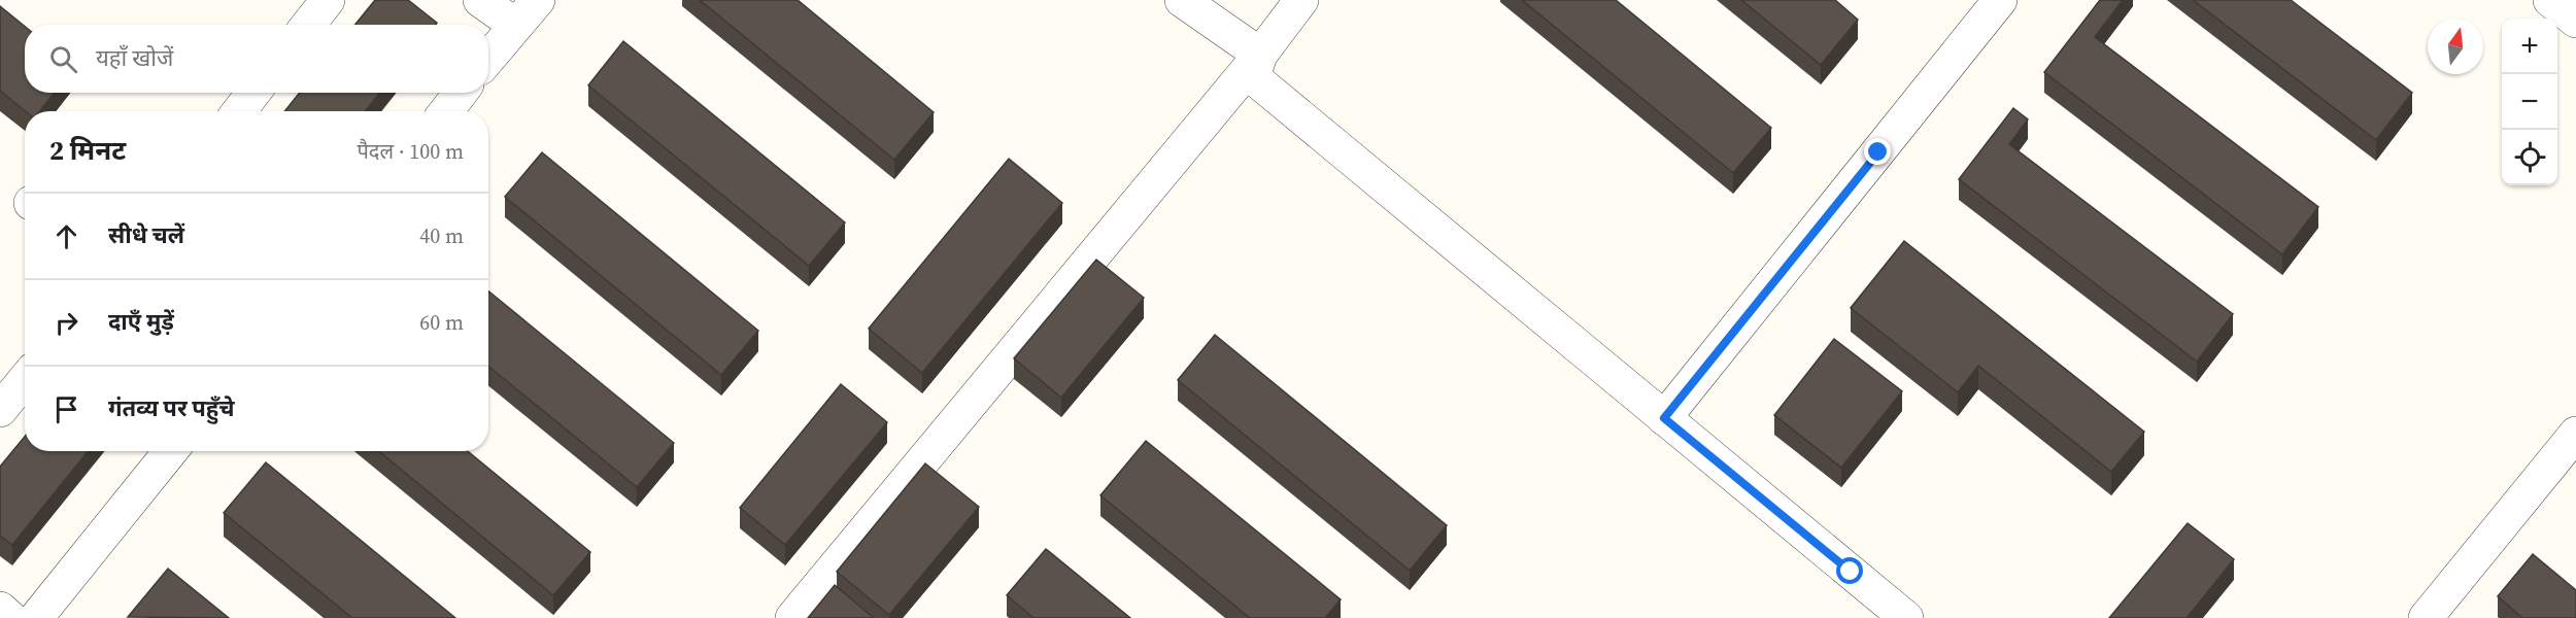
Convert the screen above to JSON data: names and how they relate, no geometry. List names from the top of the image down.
{
  "north": "top",
  "page": {
    "map_buttons": ["+", "−"],
    "search": "यहाँ खोजें",
    "heading": ["2 मिनट", "पैदल · 100 m"],
    "list": [
      ["सीधे चलें", "40 m"],
      ["दाएँ मुड़ें", "60 m"],
      "गंतव्य पर पहुँचे"
    ]
  }
}
